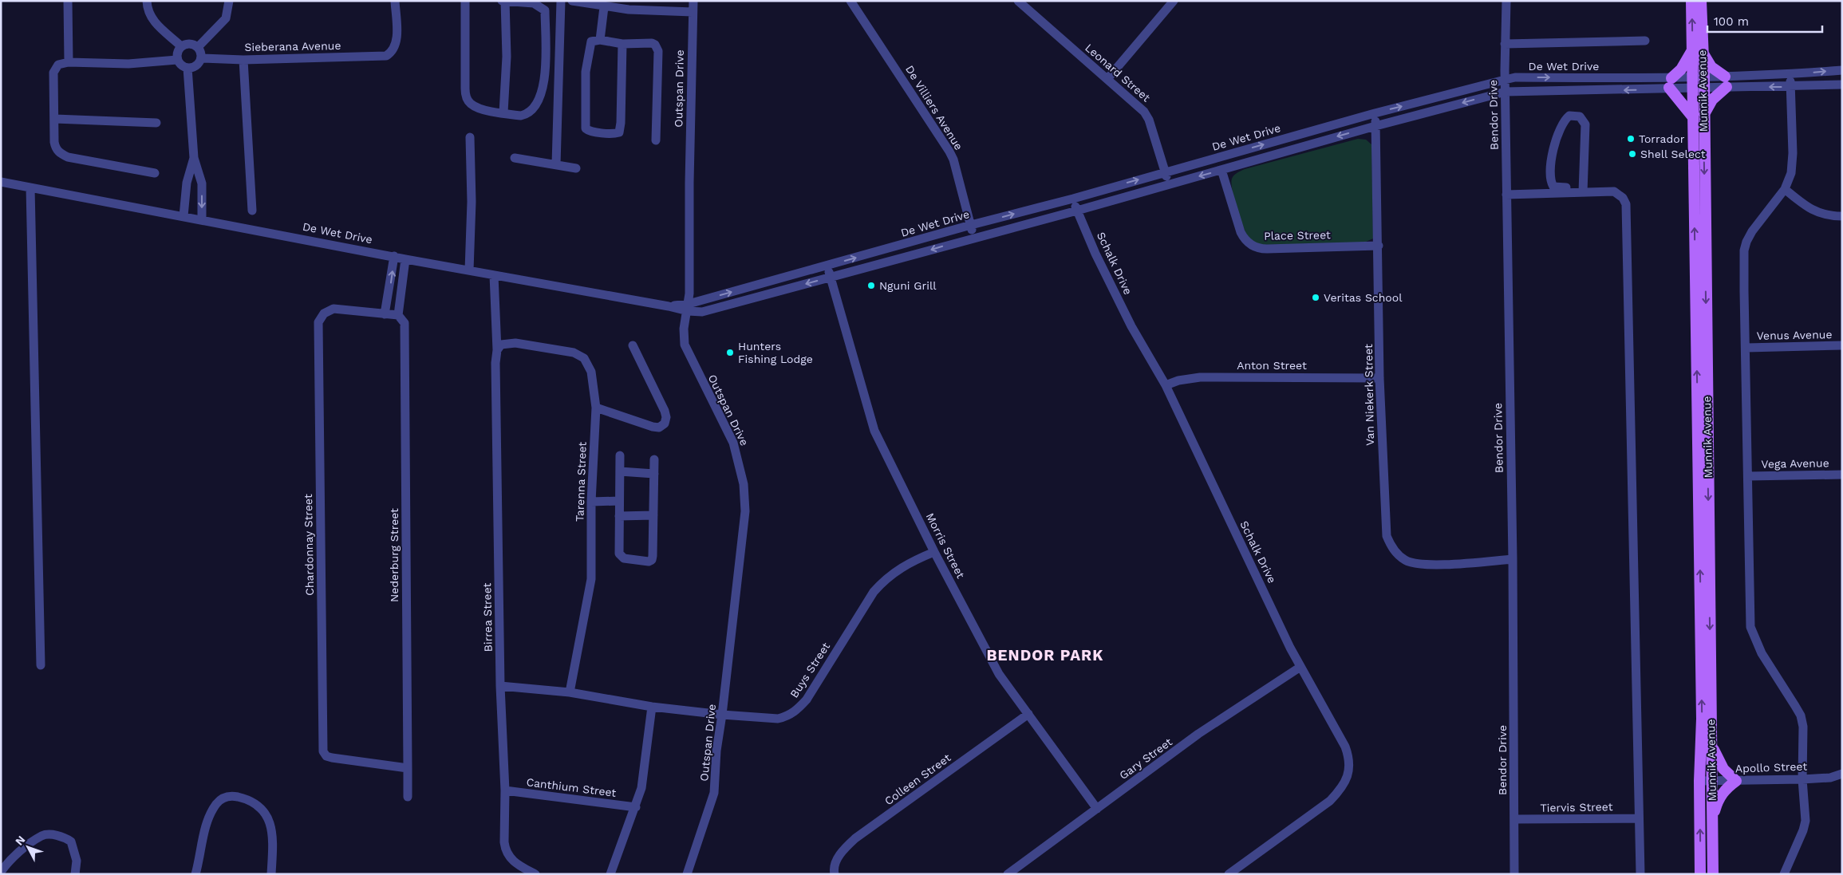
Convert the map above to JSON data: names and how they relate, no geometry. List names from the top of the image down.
{
  "streets": {
    "main road": ["Munnik Avenue"],
    "street": [
      "Sieberana Avenue",
      "De Wet Drive",
      "Leonard Street",
      "Outspan Drive",
      "De Villiers Avenue",
      "Bendor Drive",
      "Place Street",
      "Schalk Drive",
      "Venus Avenue",
      "Anton Street",
      "Van Niekerk Street",
      "Vega Avenue",
      "Tarenna Street",
      "Chardonnay Street",
      "Morris Street",
      "Nederburg Street",
      "Birrea Street",
      "Buys Street",
      "Gary Street",
      "Apollo Street",
      "Colleen Street",
      "Canthium Street",
      "Tiervis Street"
    ]
  },
  "crossings": [
    ["De Wet Drive", "Leonard Street"],
    ["De Wet Drive", "Outspan Drive"],
    ["De Wet Drive", "Munnik Avenue"],
    ["De Wet Drive", "De Villiers Avenue"],
    ["De Wet Drive", "Bendor Drive"],
    ["De Wet Drive", "Place Street"],
    ["De Wet Drive", "Schalk Drive"],
    ["De Wet Drive", "Van Niekerk Street"],
    ["De Wet Drive", "Morris Street"],
    ["De Wet Drive", "Nederburg Street"],
    ["De Wet Drive", "Birrea Street"],
    ["Outspan Drive", "Buys Street"],
    ["Munnik Avenue", "Apollo Street"],
    ["Bendor Drive", "Van Niekerk Street"],
    ["Bendor Drive", "Tiervis Street"],
    ["Place Street", "Van Niekerk Street"],
    ["Schalk Drive", "Anton Street"],
    ["Schalk Drive", "Gary Street"],
    ["Anton Street", "Van Niekerk Street"],
    ["Tarenna Street", "Birrea Street"],
    ["Tarenna Street", "Buys Street"],
    ["Chardonnay Street", "Nederburg Street"],
    ["Morris Street", "Buys Street"],
    ["Morris Street", "Gary Street"],
    ["Morris Street", "Colleen Street"],
    ["Birrea Street", "Buys Street"],
    ["Birrea Street", "Canthium Street"]
  ],
  "districts": ["BENDOR PARK"],
  "places": [
    "Torrador",
    "Shell Select",
    "Nguni Grill",
    "Veritas School",
    "Hunters Fishing Lodge"
  ],
  "scale_bar": "100 m",
  "north": "top left"
}
